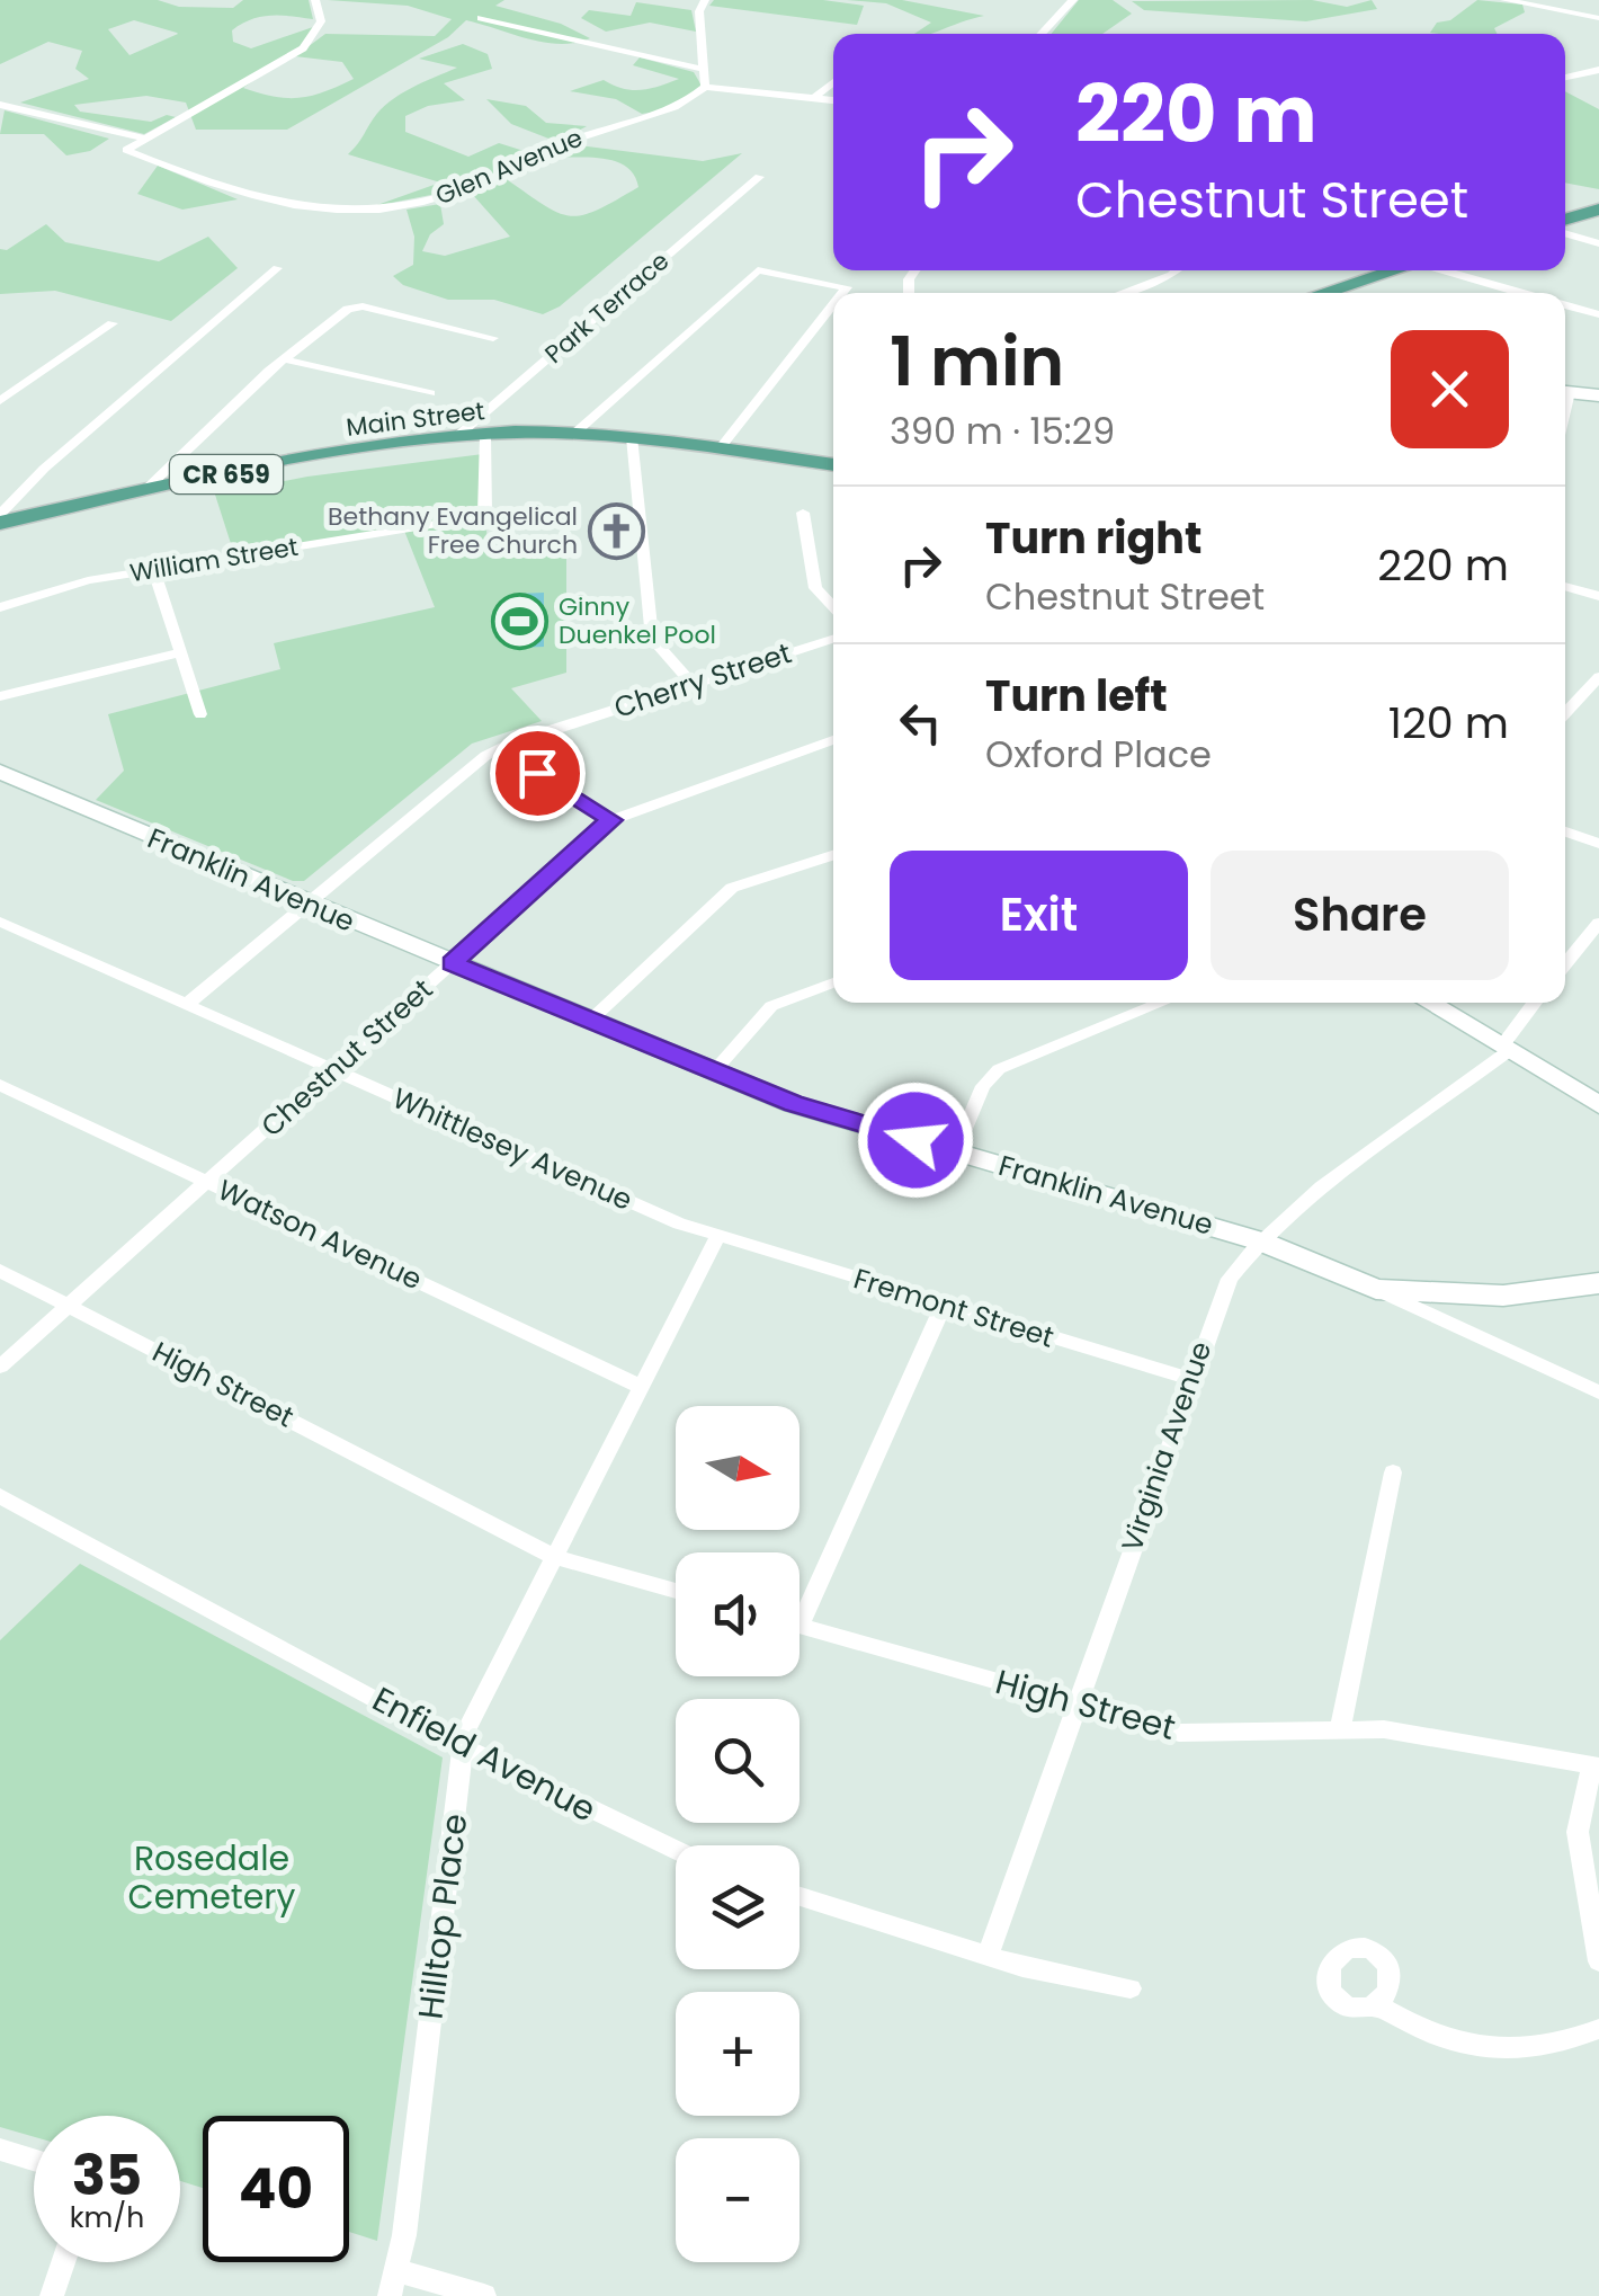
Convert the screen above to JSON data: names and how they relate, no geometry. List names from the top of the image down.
{
  "streets": {
    "main road": ["Main Street", "CR 659"],
    "street": [
      "Glen Avenue",
      "Park Terrace",
      "William Street",
      "Cherry Street",
      "Franklin Avenue",
      "Chestnut Street",
      "Whittlesey Avenue",
      "Watson Avenue",
      "Fremont Street",
      "High Street",
      "Virginia Avenue",
      "Enfield Avenue",
      "Hilltop Place"
    ]
  },
  "crossings": [
    ["Park Terrace", "Main Street"],
    ["Main Street", "William Street"],
    ["Cherry Street", "Franklin Avenue"],
    ["Cherry Street", "Whittlesey Avenue"],
    ["Franklin Avenue", "Chestnut Street"],
    ["Franklin Avenue", "Virginia Avenue"],
    ["Chestnut Street", "Whittlesey Avenue"],
    ["Chestnut Street", "Watson Avenue"],
    ["Chestnut Street", "High Street"],
    ["Whittlesey Avenue", "Fremont Street"],
    ["Whittlesey Avenue", "Hilltop Place"],
    ["Watson Avenue", "Hilltop Place"],
    ["Fremont Street", "Virginia Avenue"],
    ["Fremont Street", "Hilltop Place"],
    ["High Street", "Virginia Avenue"],
    ["High Street", "Hilltop Place"],
    ["Enfield Avenue", "Hilltop Place"]
  ],
  "parks": ["Rosedale Cemetery"],
  "places": {
    "church": ["Bethany Evangelical Free Church"],
    "sports": ["Ginny Duenkel Pool"]
  },
  "north": "right",
  "page": {
    "turn": ["220 m", "Chestnut Street"],
    "heading": ["1 min", "390 m · 15:29"],
    "list": [
      {
        "name": "Turn right",
        "note": "Chestnut Street",
        "value": "220 m"
      },
      {
        "name": "Turn left",
        "note": "Oxford Place",
        "value": "120 m"
      }
    ],
    "buttons": ["Exit", "Share"],
    "map_buttons": ["+", "−"],
    "speed": "35 km/h",
    "limit": "40"
  }
}
